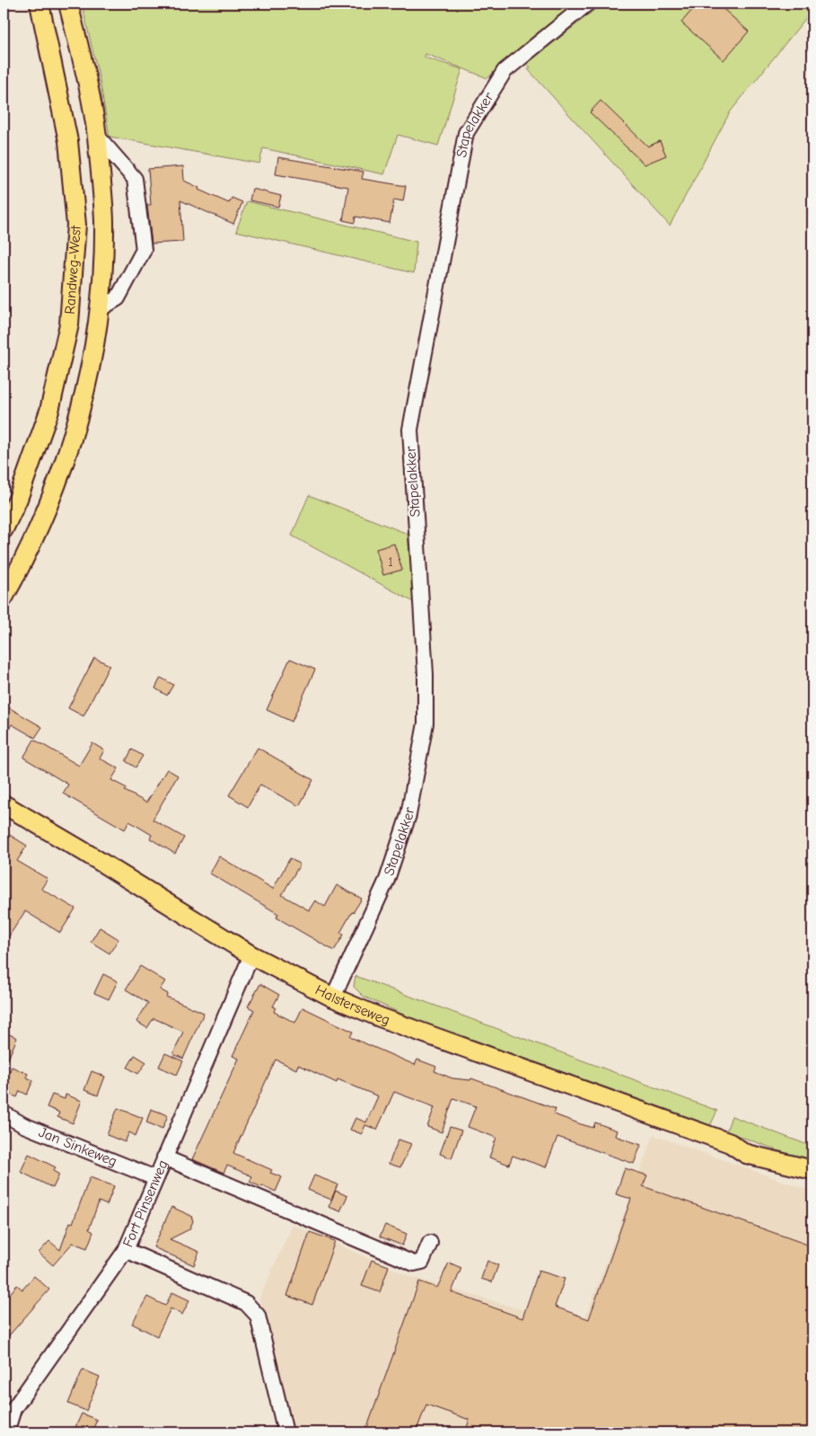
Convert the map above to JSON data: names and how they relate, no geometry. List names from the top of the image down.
{
  "streets": {
    "main road": ["Randweg-West", "Halsterseweg"],
    "street": ["Stapelakker", "Jan Sinkeweg", "Fort Pinsenweg"]
  },
  "crossings": [
    ["Stapelakker", "Halsterseweg"],
    ["Halsterseweg", "Fort Pinsenweg"],
    ["Jan Sinkeweg", "Fort Pinsenweg"]
  ],
  "house_numbers": ["1"]
}
